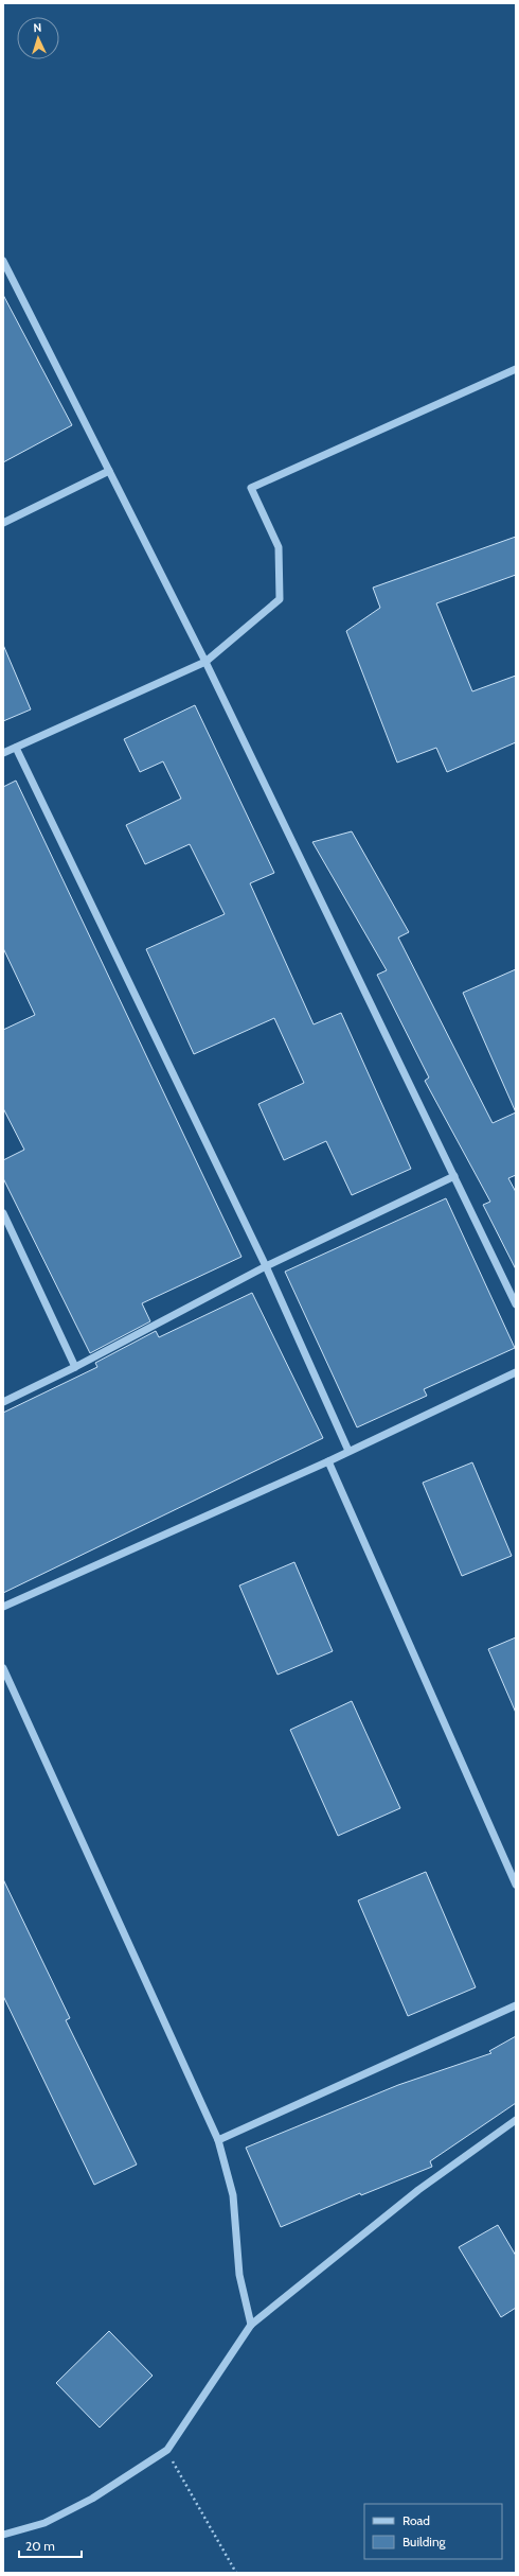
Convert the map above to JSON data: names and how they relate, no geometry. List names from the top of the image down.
{
  "legend": ["Road", "Building"],
  "scale_bar": "20 m",
  "north": "top"
}
